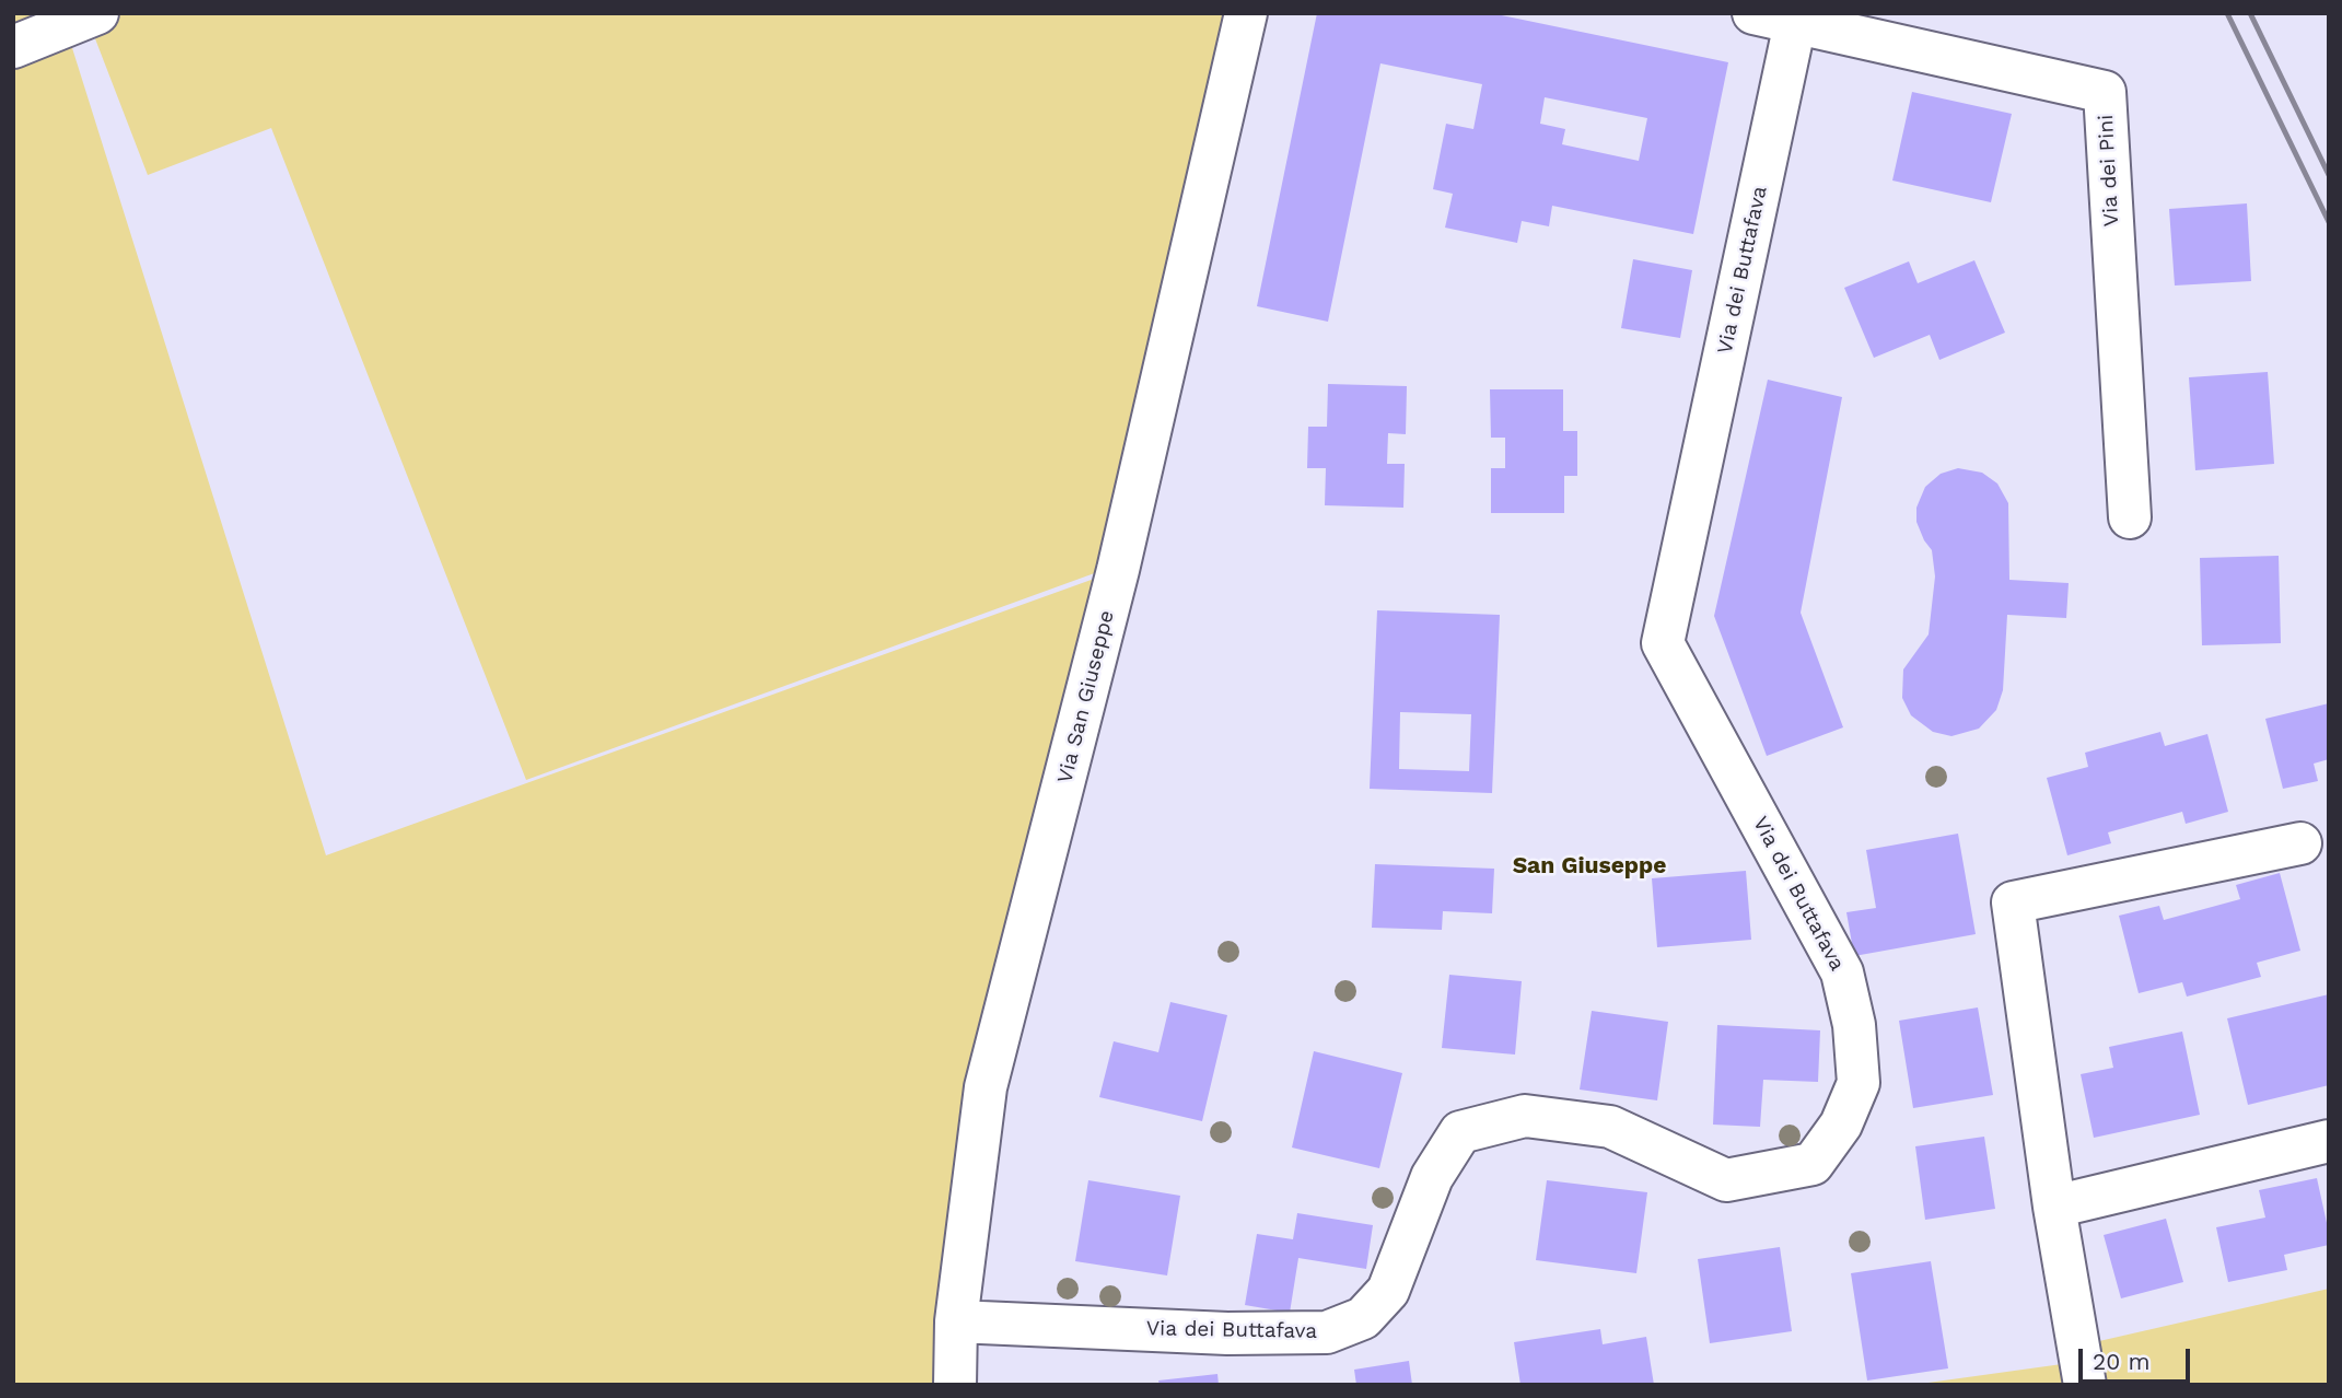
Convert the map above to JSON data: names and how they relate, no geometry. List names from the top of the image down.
{
  "streets": {
    "street": ["Via dei Pini", "Via dei Buttafava", "Via San Giuseppe"]
  },
  "crossings": [
    ["Via dei Pini", "Via dei Buttafava"],
    ["Via dei Buttafava", "Via San Giuseppe"]
  ],
  "districts": ["San Giuseppe"],
  "scale_bar": "20 m"
}
